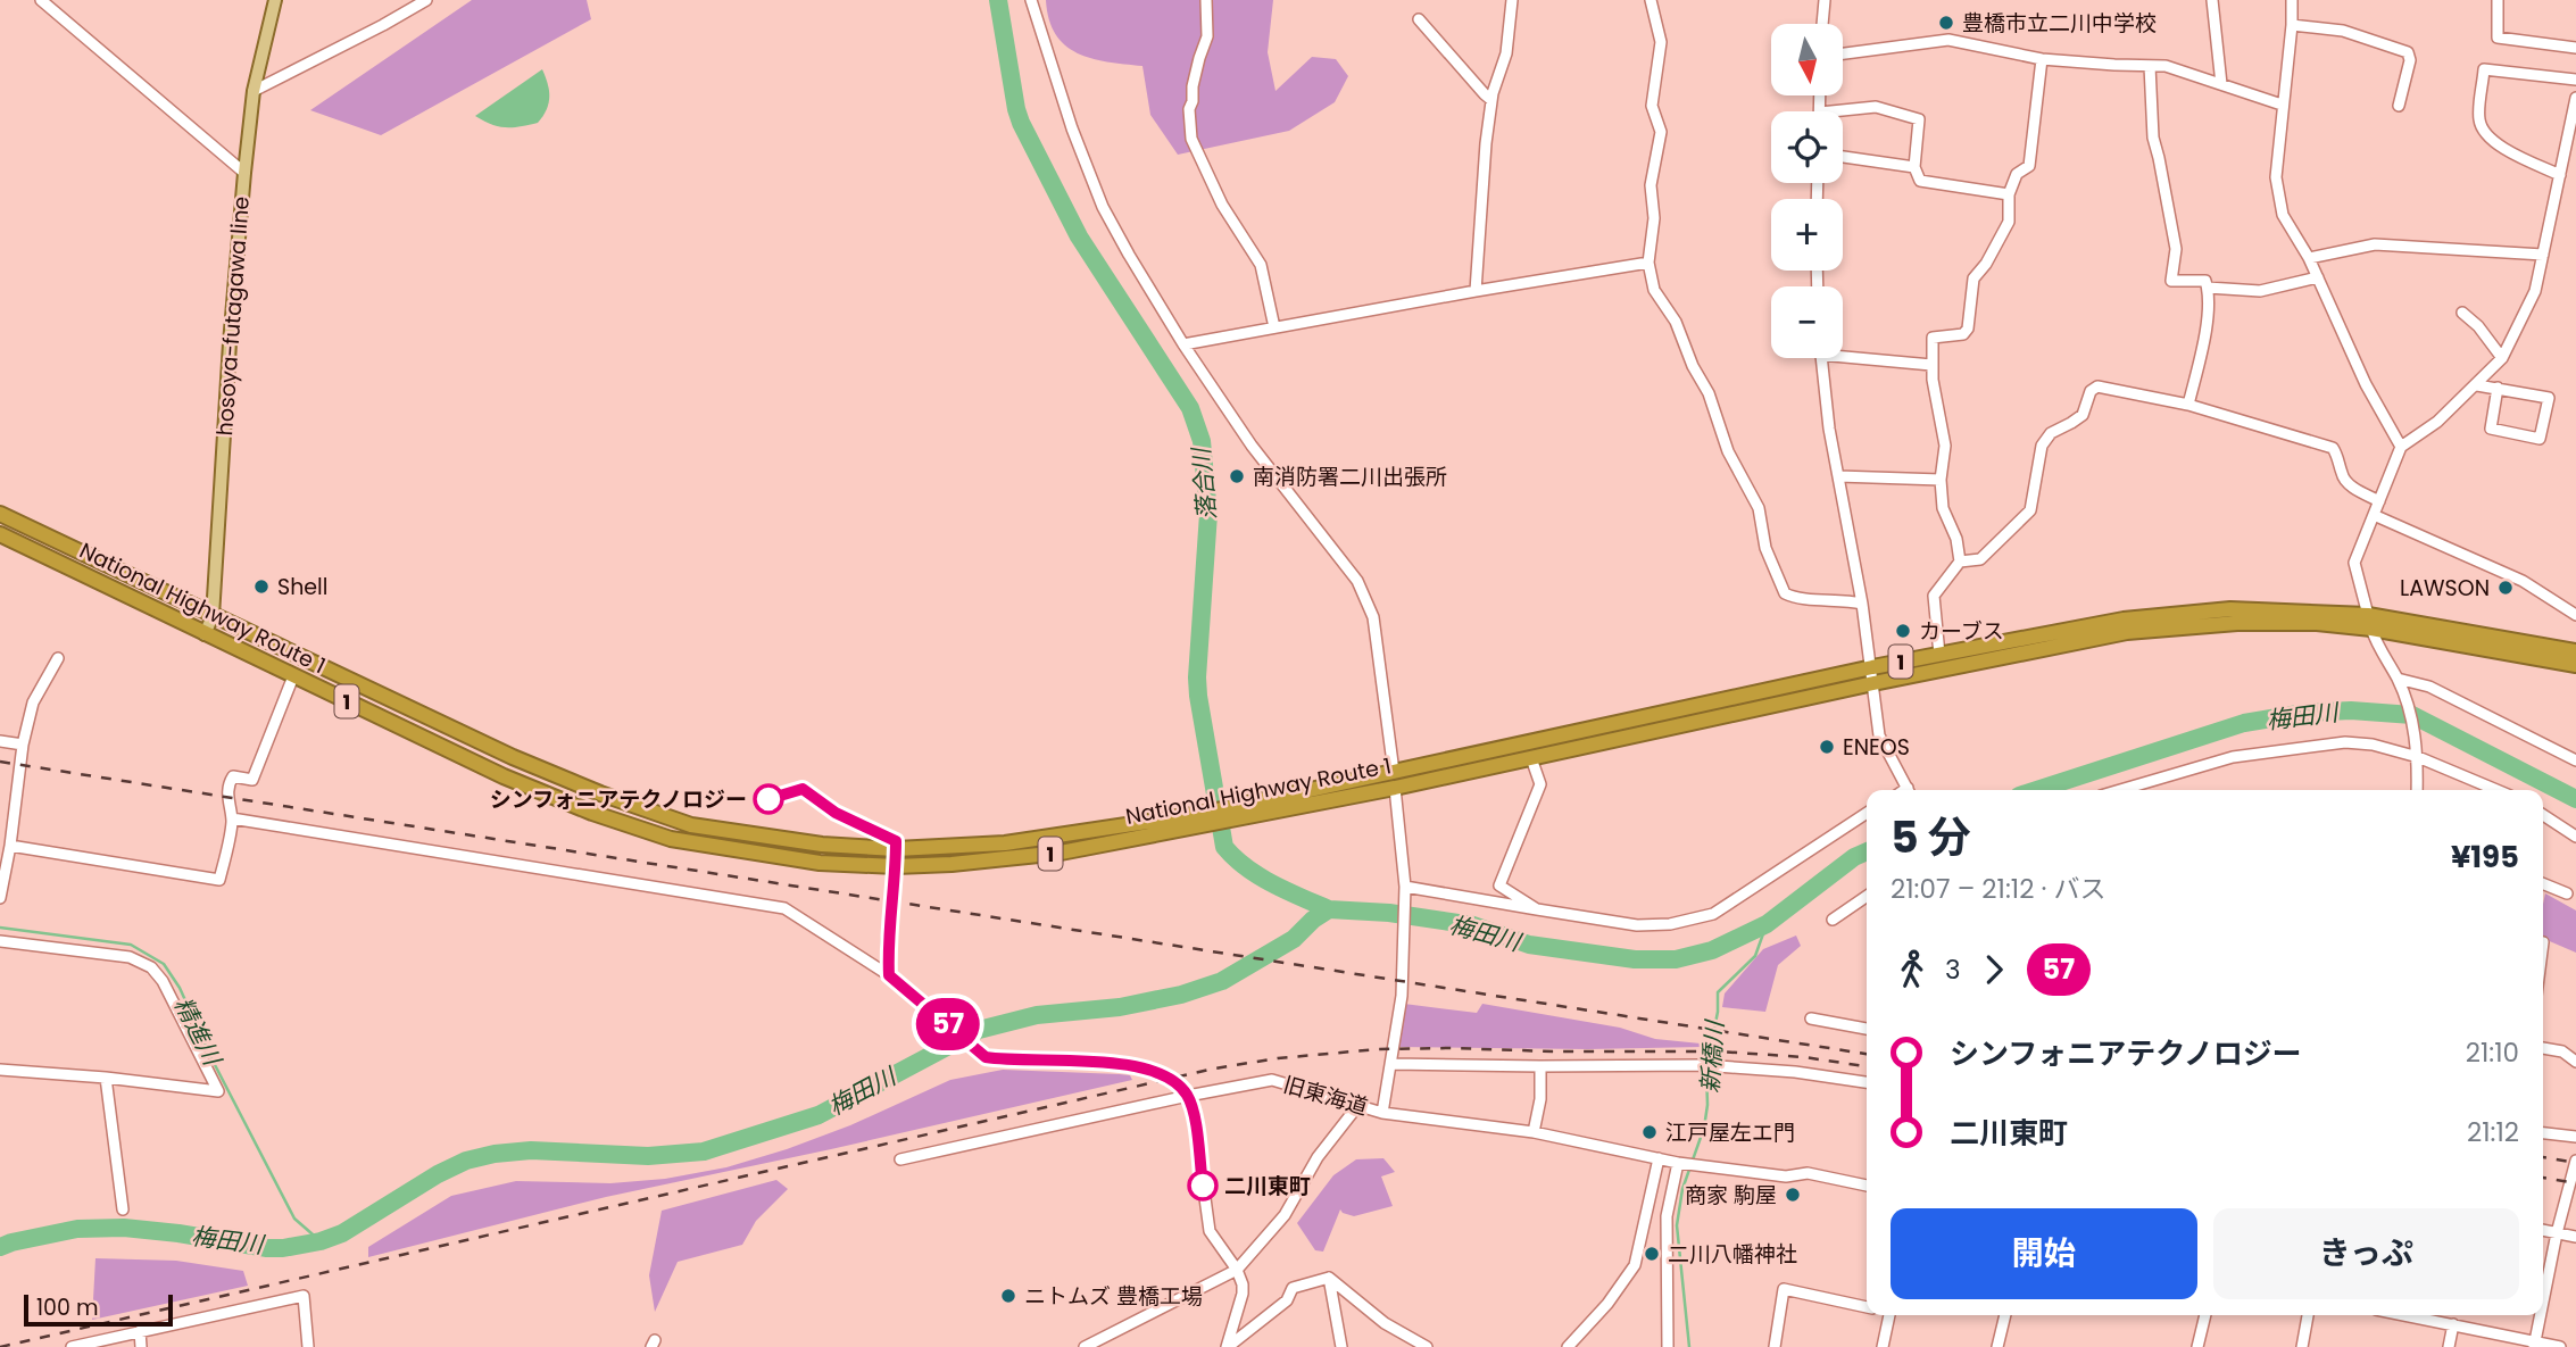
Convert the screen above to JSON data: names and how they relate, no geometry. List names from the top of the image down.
{
  "streets": {
    "highway": ["National Highway Route 1", "1"],
    "main road": ["hosoya-futagawa line"],
    "street": ["旧東海道"]
  },
  "crossings": [
    ["hosoya-futagawa line", "National Highway Route 1"]
  ],
  "water": [
    "落合川",
    "梅田川",
    "精進川",
    "新橋川"
  ],
  "places": [
    "豊橋市立二川中学校",
    "南消防署二川出張所",
    "Shell",
    "LAWSON",
    "カーブス",
    "ENEOS",
    "シンフォニアテクノロジー",
    "江戸屋左エ門",
    "二川東町",
    "商家 駒屋",
    "二川八幡神社",
    "ニトムズ 豊橋工場"
  ],
  "lines": ["bus line 57"],
  "scale_bar": "100 m",
  "north": "bottom",
  "page": {
    "on_map": "57",
    "map_buttons": ["+", "−"],
    "heading": ["5 分", "21:07 – 21:12 · バス", "¥195"],
    "legs": ["3", "57"],
    "list": [
      {
        "name": "シンフォニアテクノロジー",
        "value": "21:10"
      },
      {
        "name": "二川東町",
        "value": "21:12"
      }
    ],
    "buttons": ["開始", "きっぷ"],
    "scale": "100 m"
  }
}
